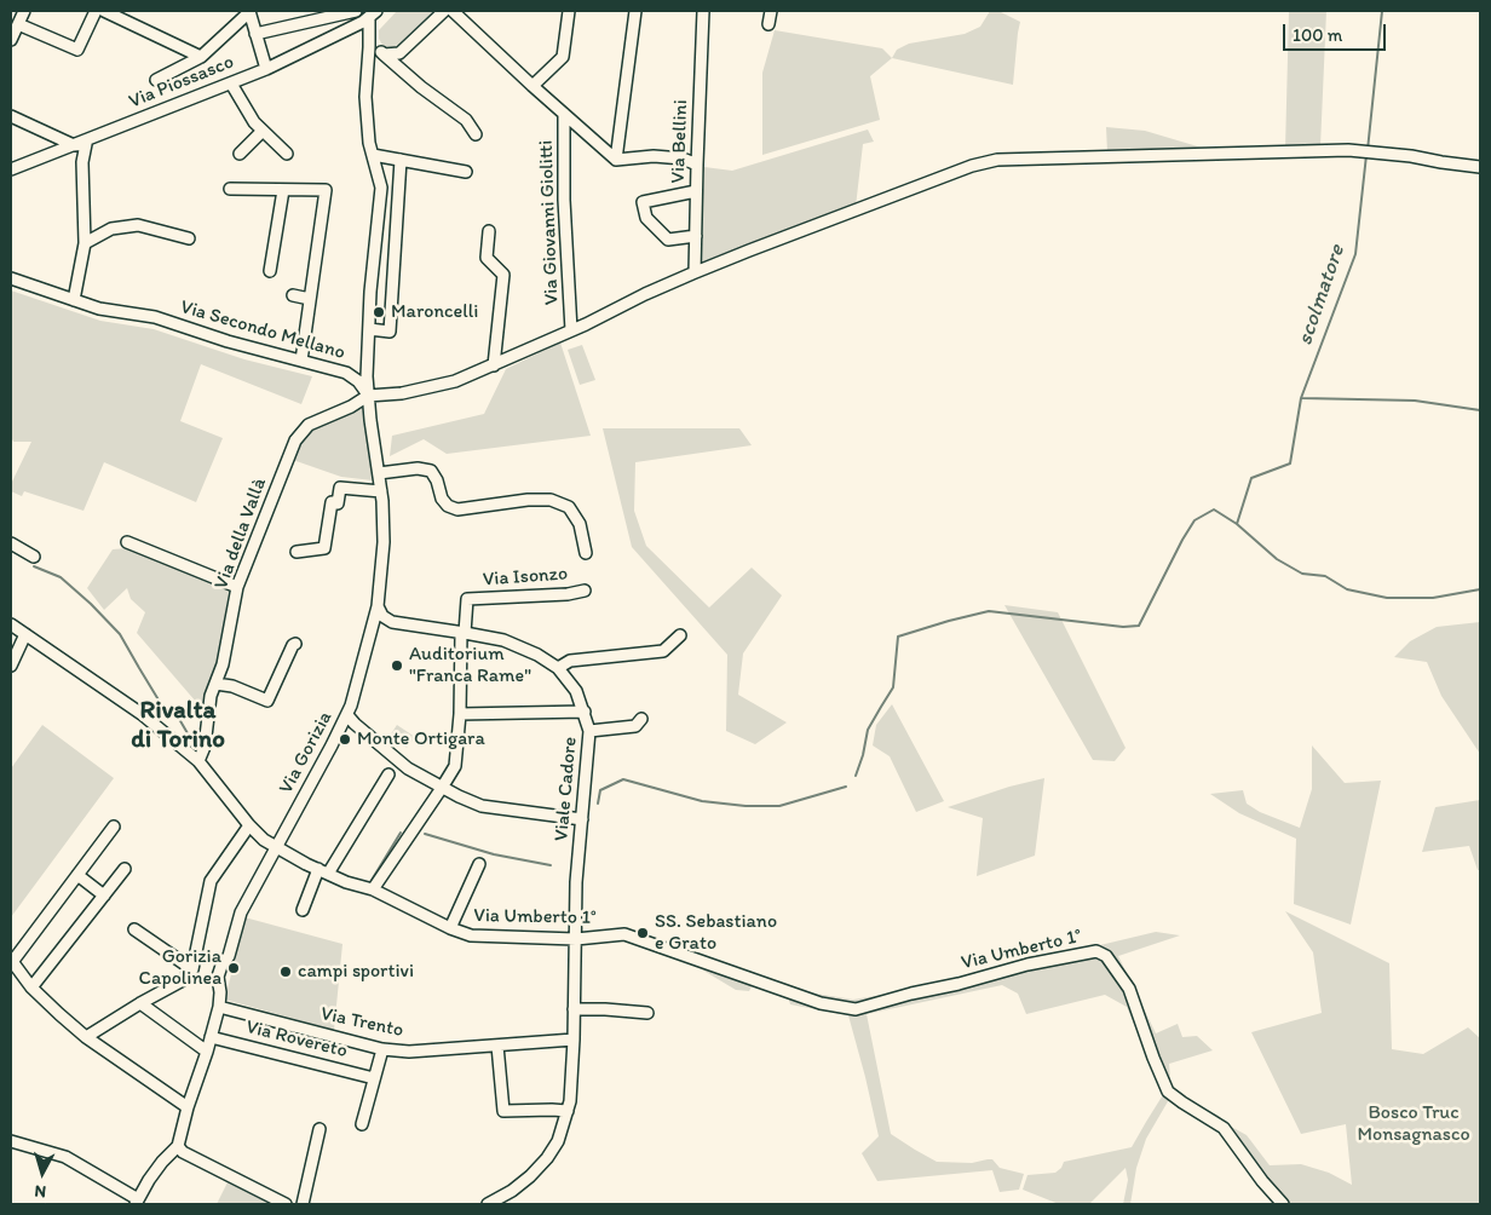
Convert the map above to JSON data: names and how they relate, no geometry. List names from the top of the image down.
{
  "streets": {
    "street": [
      "Via Piossasco",
      "Via Bellini",
      "Via Giovanni Giolitti",
      "Via Secondo Mellano",
      "Via della Vallà",
      "Via Isonzo",
      "Via Gorizia",
      "Viale Cadore",
      "Via Umberto 1°",
      "Via Trento",
      "Via Rovereto"
    ]
  },
  "crossings": [
    ["Via Piossasco", "Via Gorizia"],
    ["Via Secondo Mellano", "Via della Vallà"],
    ["Via Secondo Mellano", "Via Gorizia"],
    ["Via della Vallà", "Via Gorizia"],
    ["Via della Vallà", "Via Umberto 1°"],
    ["Via Isonzo", "Viale Cadore"],
    ["Via Gorizia", "Viale Cadore"],
    ["Via Gorizia", "Via Umberto 1°"],
    ["Via Gorizia", "Via Trento"],
    ["Via Gorizia", "Via Rovereto"],
    ["Viale Cadore", "Via Umberto 1°"],
    ["Viale Cadore", "Via Trento"]
  ],
  "districts": ["Rivalta di Torino"],
  "water": ["scolmatore"],
  "parks": ["Bosco Truc Monsagnasco"],
  "places": [
    "Maroncelli",
    "Auditorium \"Franca Rame\"",
    "Monte Ortigara",
    "SS. Sebastiano e Grato",
    "Gorizia Capolinea",
    "campi sportivi"
  ],
  "scale_bar": "100 m",
  "north": "bottom"
}
